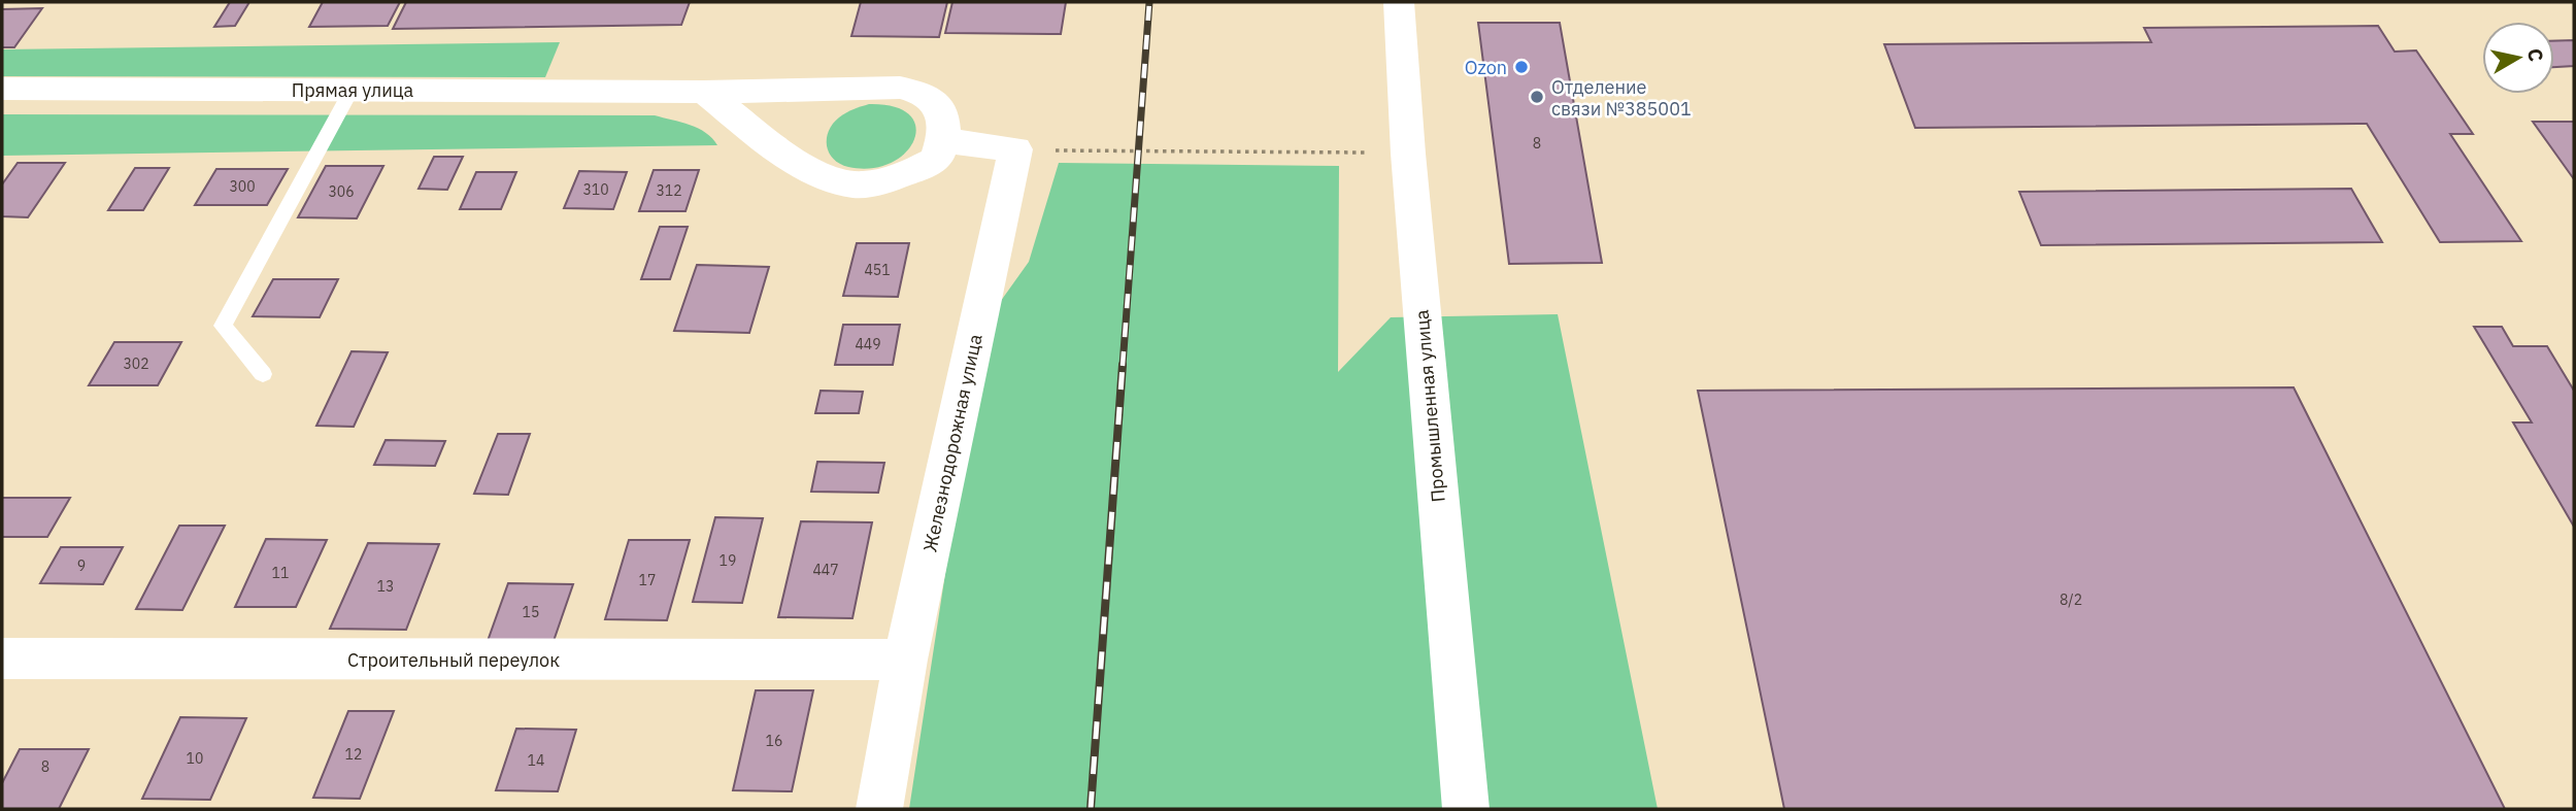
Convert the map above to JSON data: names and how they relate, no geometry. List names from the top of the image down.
{
  "streets": {
    "street": [
      "Прямая улица",
      "Промышленная улица",
      "Железнодорожная улица",
      "Строительный переулок"
    ]
  },
  "crossings": [
    ["Железнодорожная улица", "Строительный переулок"]
  ],
  "places": ["Ozon", "Отделение связи №385001"],
  "house_numbers": [
    "8",
    "300",
    "310",
    "312",
    "306",
    "451",
    "449",
    "302",
    "19",
    "9",
    "447",
    "11",
    "17",
    "13",
    "8/2",
    "15",
    "16",
    "12",
    "10",
    "14",
    "8"
  ],
  "north": "right"
}
